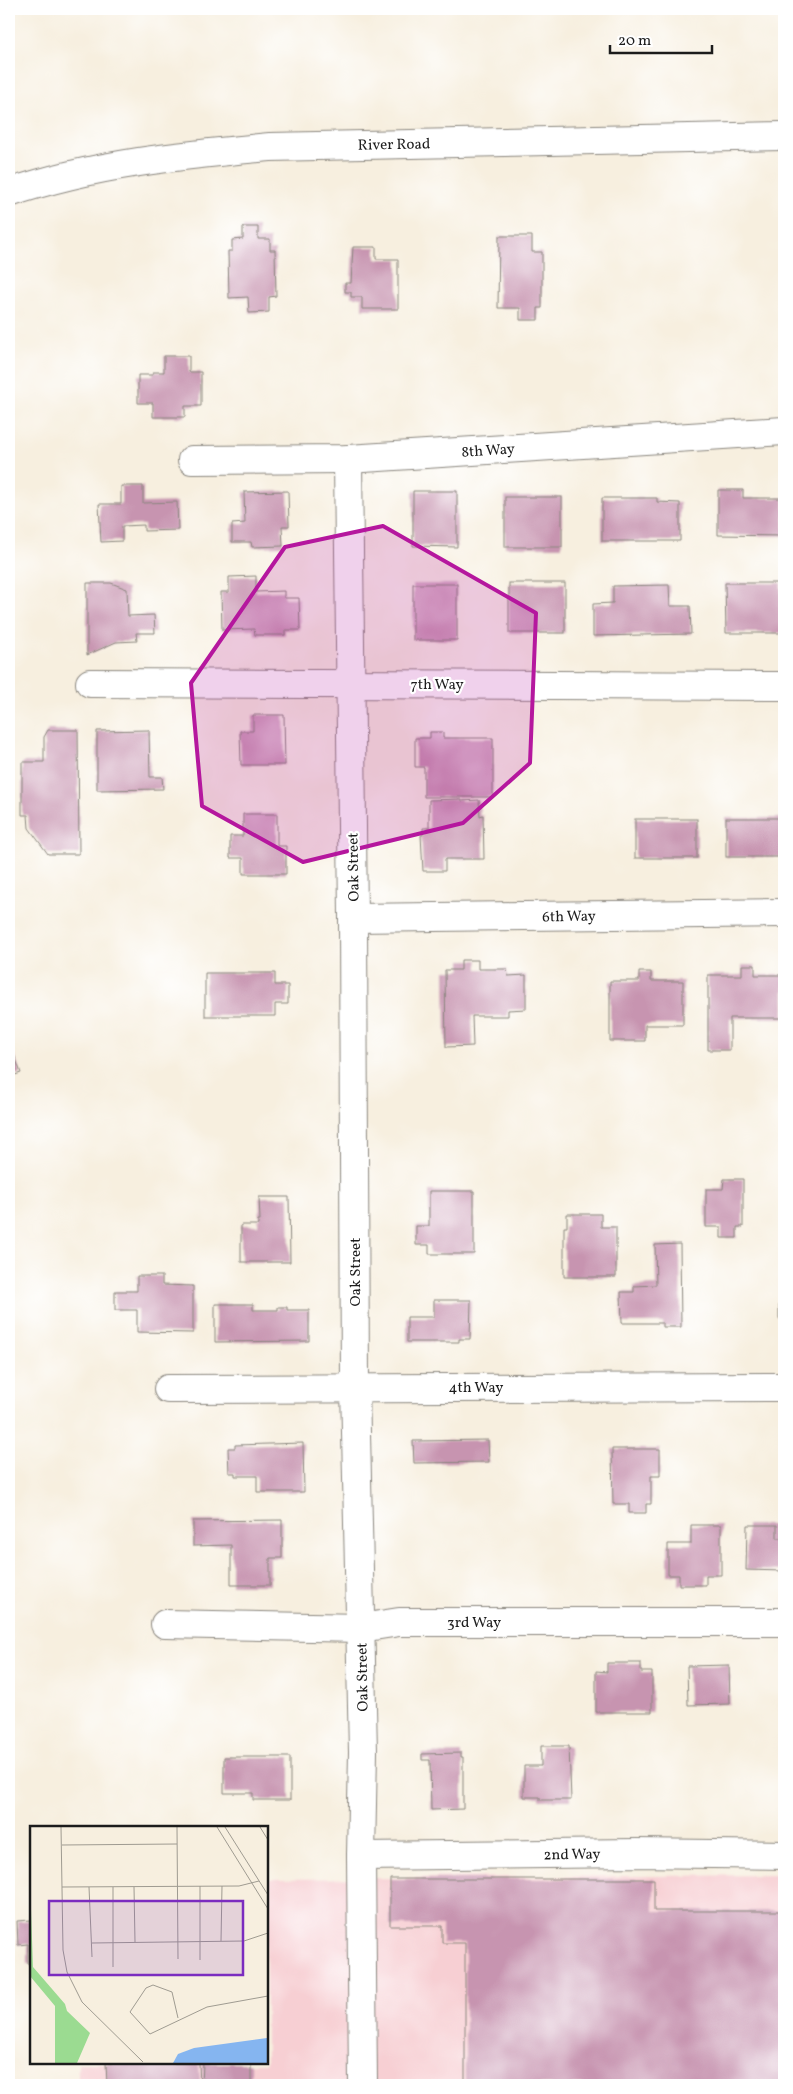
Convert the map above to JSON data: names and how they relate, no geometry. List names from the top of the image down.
{
  "streets": {
    "street": [
      "River Road",
      "8th Way",
      "7th Way",
      "Oak Street",
      "6th Way",
      "4th Way",
      "3rd Way",
      "2nd Way"
    ]
  },
  "crossings": [
    ["8th Way", "Oak Street"],
    ["7th Way", "Oak Street"],
    ["Oak Street", "6th Way"],
    ["Oak Street", "4th Way"],
    ["Oak Street", "3rd Way"],
    ["Oak Street", "2nd Way"]
  ],
  "scale_bar": "20 m"
}
